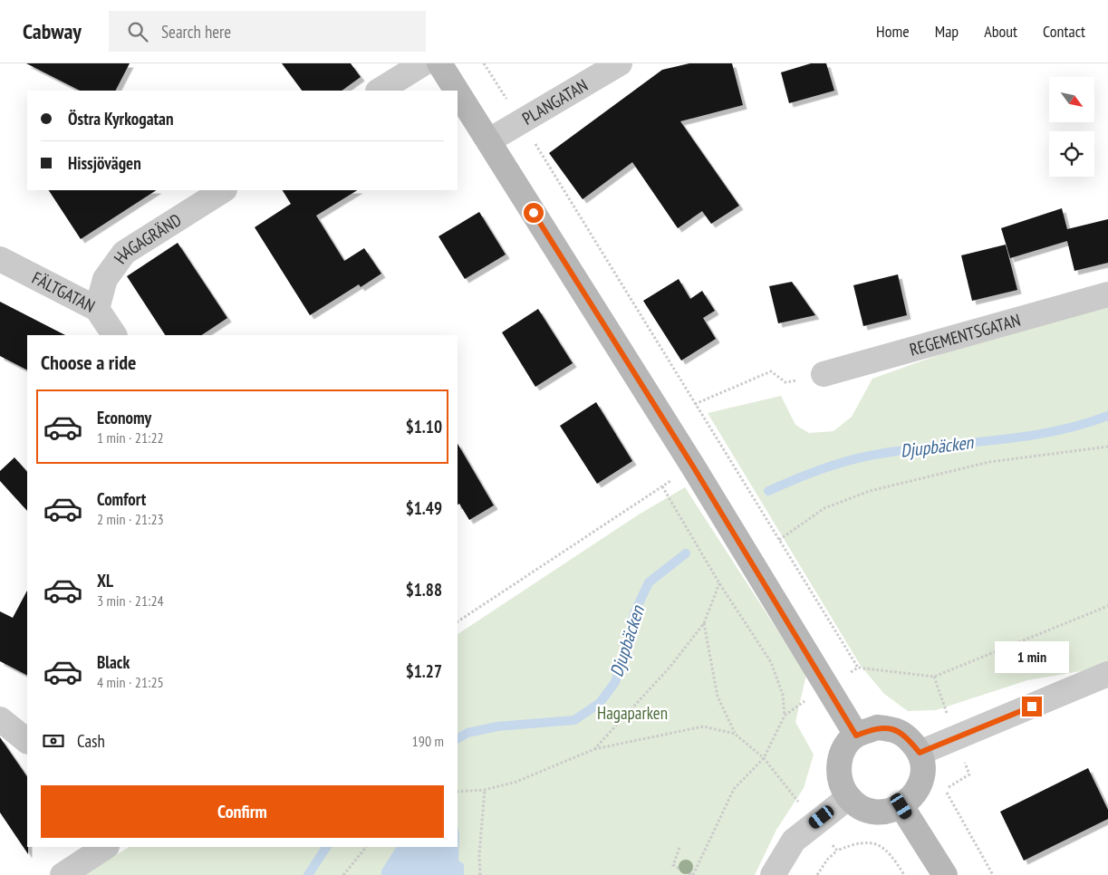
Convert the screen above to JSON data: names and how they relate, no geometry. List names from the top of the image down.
{
  "streets": {
    "street": [
      "PLANGATAN",
      "HAGAGRÄND",
      "FÄLTGATAN",
      "REGEMENTSGATAN"
    ]
  },
  "crossings": [
    ["HAGAGRÄND", "FÄLTGATAN"]
  ],
  "water": ["Djupbäcken"],
  "parks": ["Hagaparken"],
  "north": "bottom right",
  "page": {
    "header": "Cabway",
    "search": "Search here",
    "nav": [
      "Home",
      "Map",
      "About",
      "Contact"
    ],
    "banner": ["Östra Kyrkogatan", "Hissjövägen"],
    "heading": "Choose a ride",
    "list": [
      {
        "name": "Economy",
        "note": "1 min · 21:22",
        "value": "$1.10"
      },
      {
        "name": "Comfort",
        "note": "2 min · 21:23",
        "value": "$1.49"
      },
      {
        "name": "XL",
        "note": "3 min · 21:24",
        "value": "$1.88"
      },
      {
        "name": "Black",
        "note": "4 min · 21:25",
        "value": "$1.27"
      }
    ],
    "bubble": "1 min",
    "pay": ["Cash", "190 m"],
    "buttons": "Confirm"
  }
}
